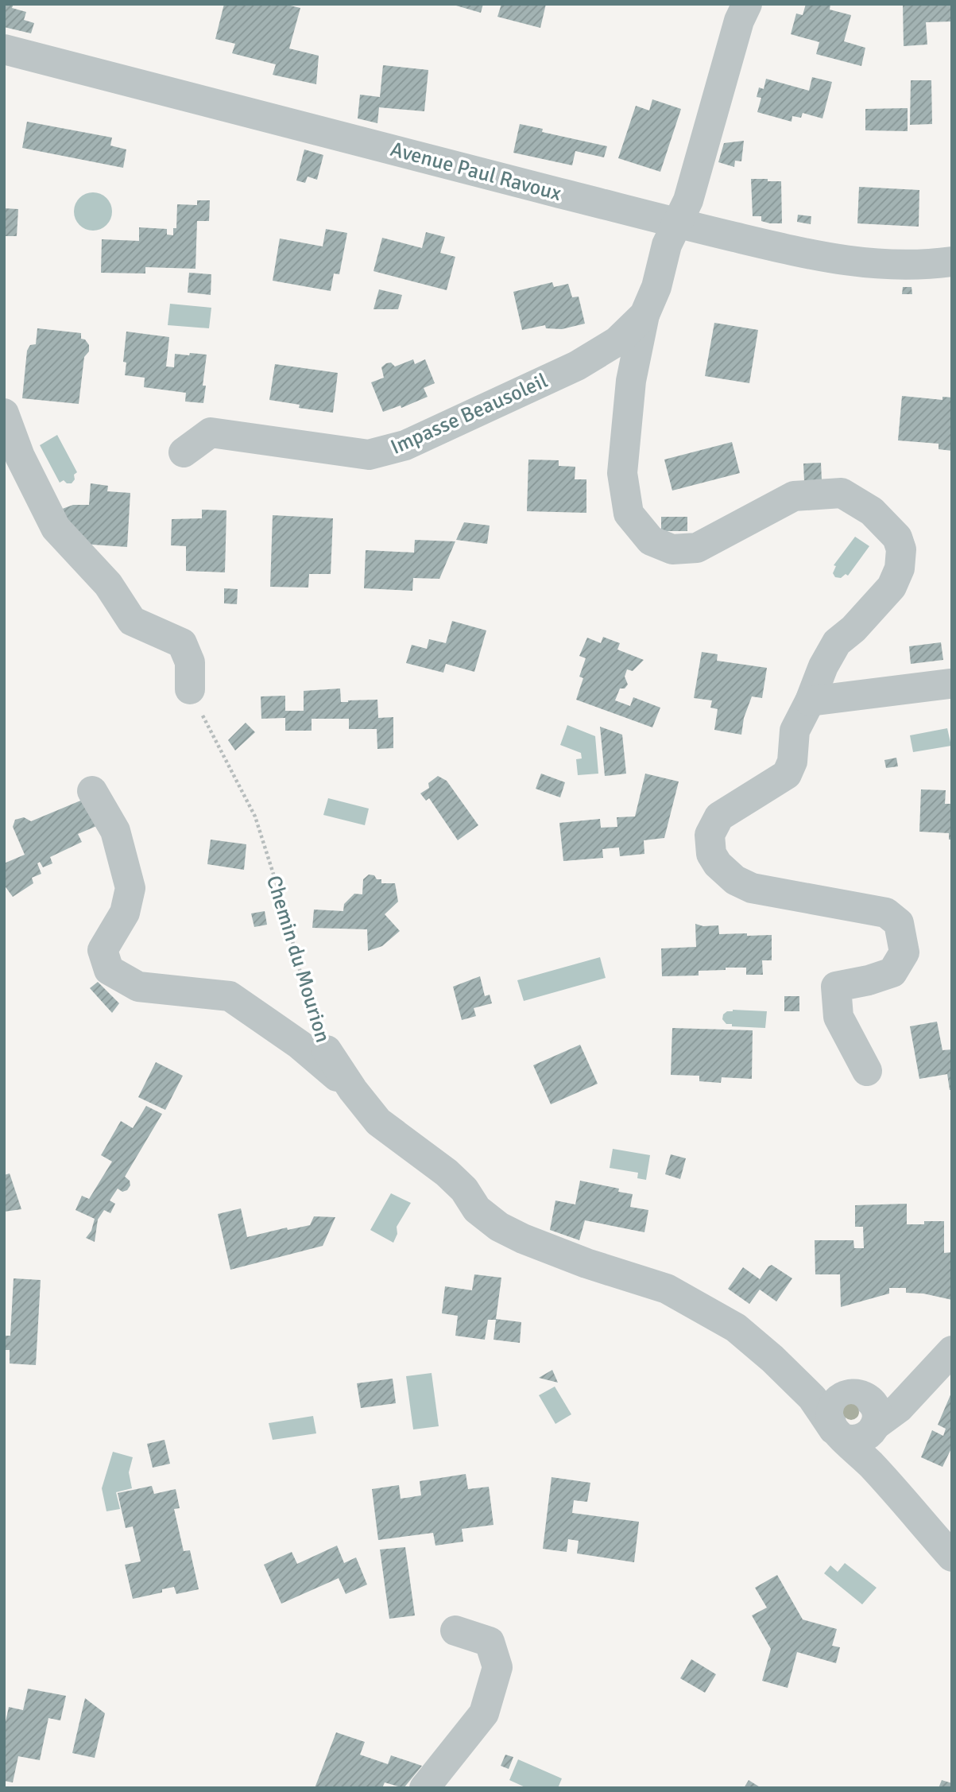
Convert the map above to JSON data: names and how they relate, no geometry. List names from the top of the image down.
{
  "streets": {
    "street": ["Avenue Paul Ravoux", "Impasse Beausoleil", "Chemin du Mourion"]
  },
  "crossings": [
    ["Avenue Paul Ravoux", "Impasse Beausoleil"]
  ]
}
